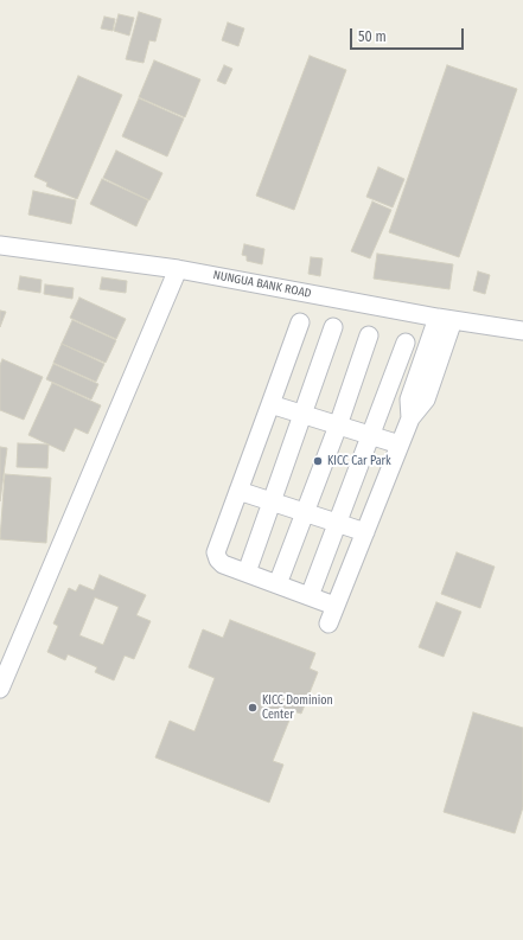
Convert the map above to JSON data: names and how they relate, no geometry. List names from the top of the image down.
{
  "streets": {
    "street": ["NUNGUA BANK ROAD"]
  },
  "places": ["KICC Car Park", "KICC Dominion Center"],
  "scale_bar": "50 m"
}
